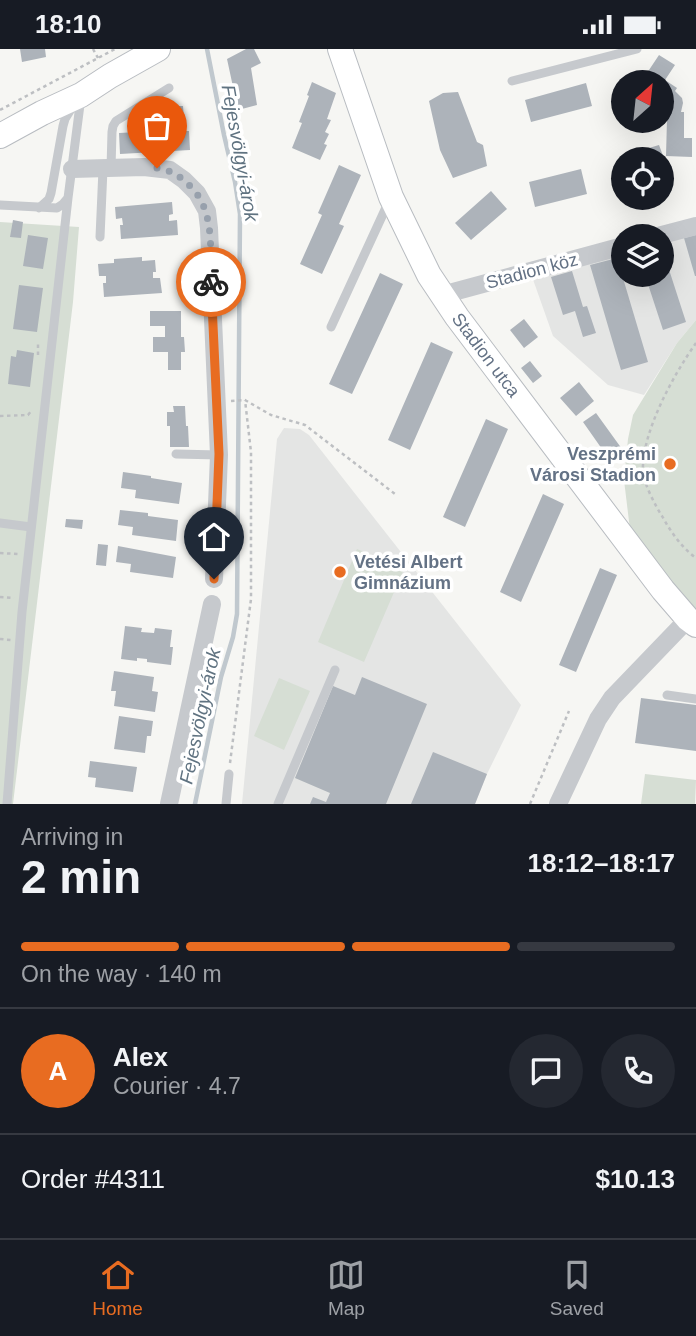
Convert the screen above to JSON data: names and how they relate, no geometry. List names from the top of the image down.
{
  "streets": {
    "street": ["Stadion köz", "Stadion utca"]
  },
  "crossings": [
    ["Stadion köz", "Stadion utca"]
  ],
  "water": ["Fejesvölgyi-árok"],
  "places": ["Veszprémi Városi Stadion", "Vetési Albert Gimnázium"],
  "north": "top right",
  "page": {
    "status": "18:10",
    "heading": ["2 min", "Arriving in", "18:12–18:17"],
    "panel": [
      "Alex",
      "Courier · 4.7",
      "Order #4311",
      "$10.13"
    ],
    "bar": "On the way · 140 m",
    "round": "A",
    "tabs": ["Home", "Map", "Saved"]
  }
}
